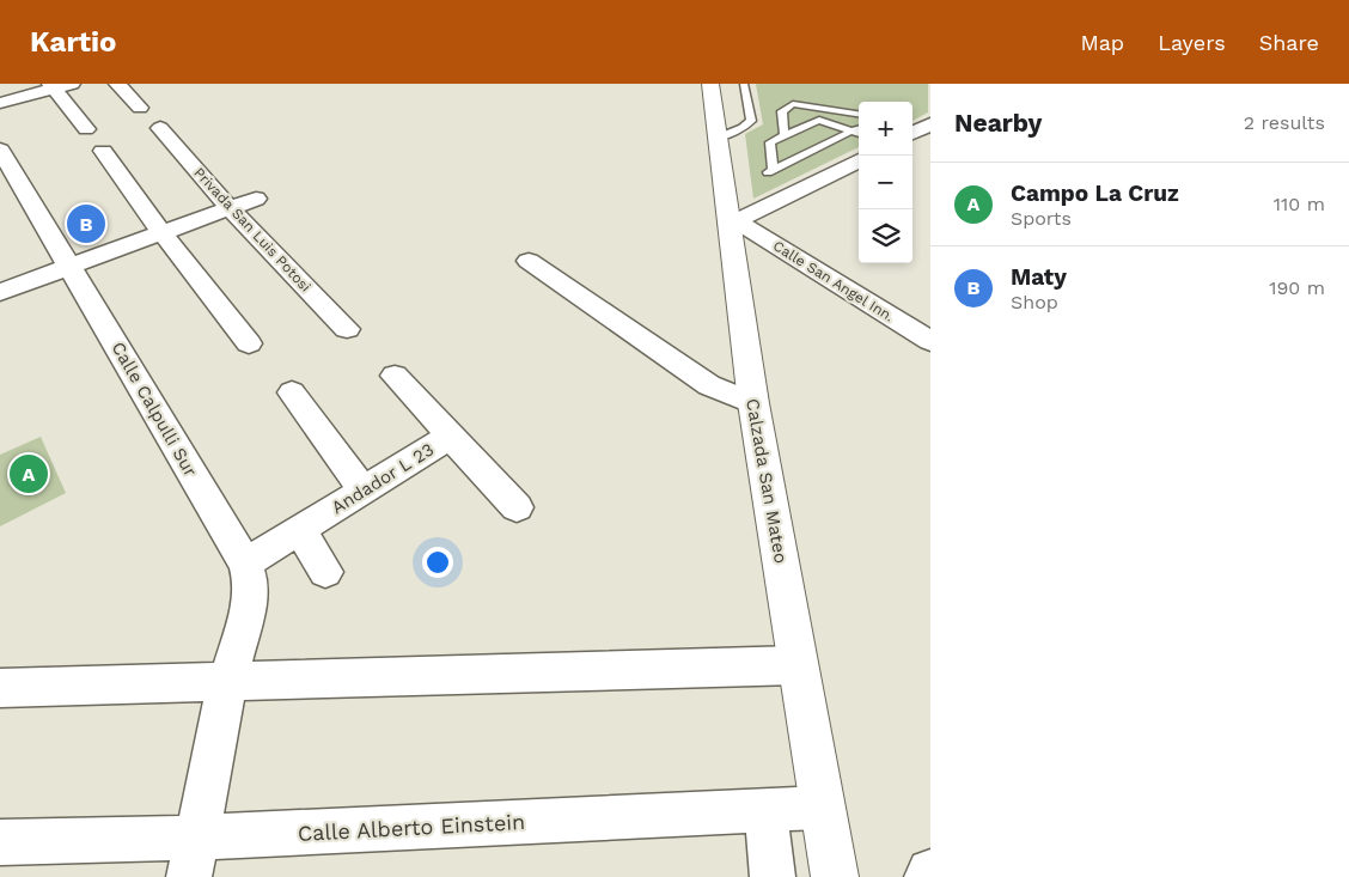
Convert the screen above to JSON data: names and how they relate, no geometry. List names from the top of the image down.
{
  "streets": {
    "main road": ["Calzada San Mateo"],
    "street": [
      "Privada San Luis Potosi",
      "Calle San Angel Inn.",
      "Calle Calpulli Sur",
      "Andador L 23",
      "Calle Alberto Einstein"
    ]
  },
  "crossings": [
    ["Calle San Angel Inn.", "Calzada San Mateo"],
    ["Calle Calpulli Sur", "Andador L 23"],
    ["Calle Calpulli Sur", "Calle Alberto Einstein"],
    ["Calzada San Mateo", "Calle Alberto Einstein"]
  ],
  "page": {
    "header": "Kartio",
    "nav": ["Map", "Layers", "Share"],
    "heading": ["Nearby", "2 results"],
    "map_buttons": ["+", "−"],
    "list": [
      {
        "mark": "A",
        "name": "Campo La Cruz",
        "note": "Sports",
        "value": "110 m"
      },
      {
        "mark": "B",
        "name": "Maty",
        "note": "Shop",
        "value": "190 m"
      }
    ],
    "pins": ["B", "A"]
  }
}
